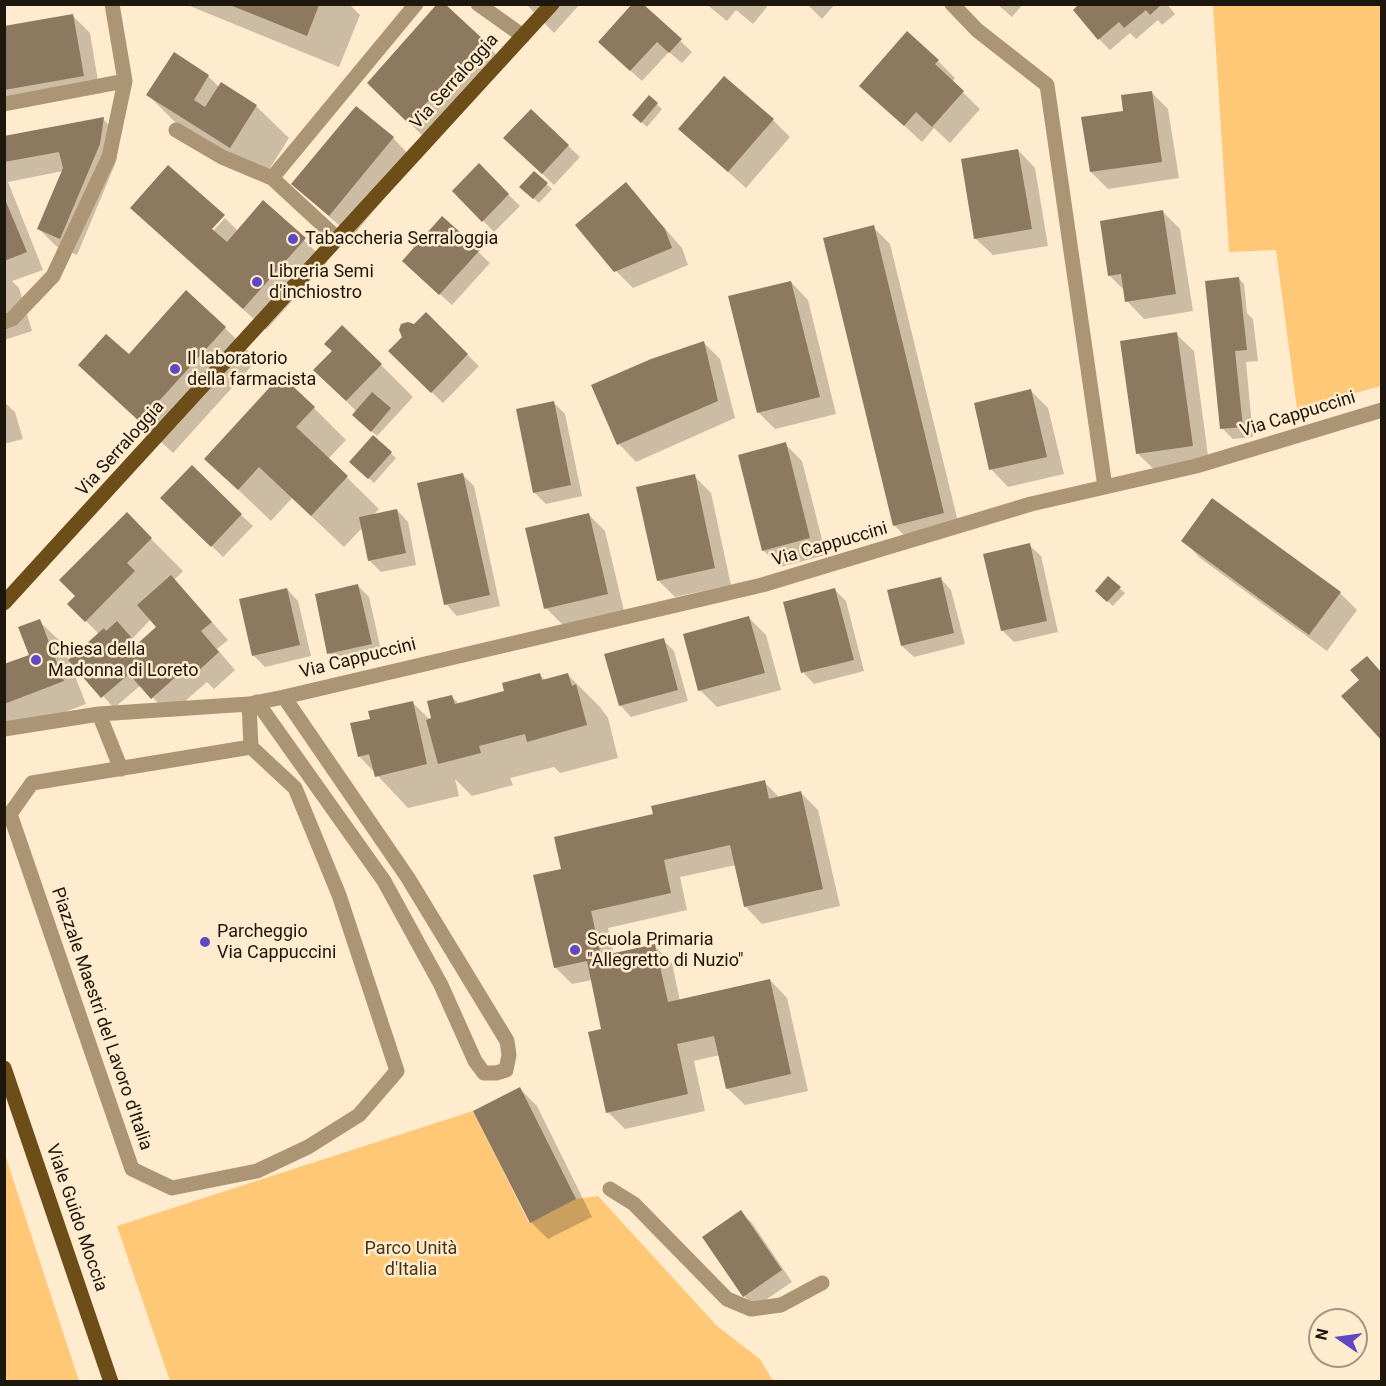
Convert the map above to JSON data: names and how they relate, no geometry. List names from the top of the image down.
{
  "streets": {
    "main road": ["Via Serraloggia", "Viale Guido Moccia"],
    "street": ["Via Cappuccini", "Piazzale Maestri del Lavoro d'Italia"]
  },
  "parks": ["Parco Unità d'Italia"],
  "places": [
    "Tabaccheria Serraloggia",
    "Libreria Semi d'inchiostro",
    "Il laboratorio della farmacista",
    "Chiesa della Madonna di Loreto",
    "Parcheggio Via Cappuccini",
    "Scuola Primaria \"Allegretto di Nuzio\""
  ],
  "north": "left"
}
